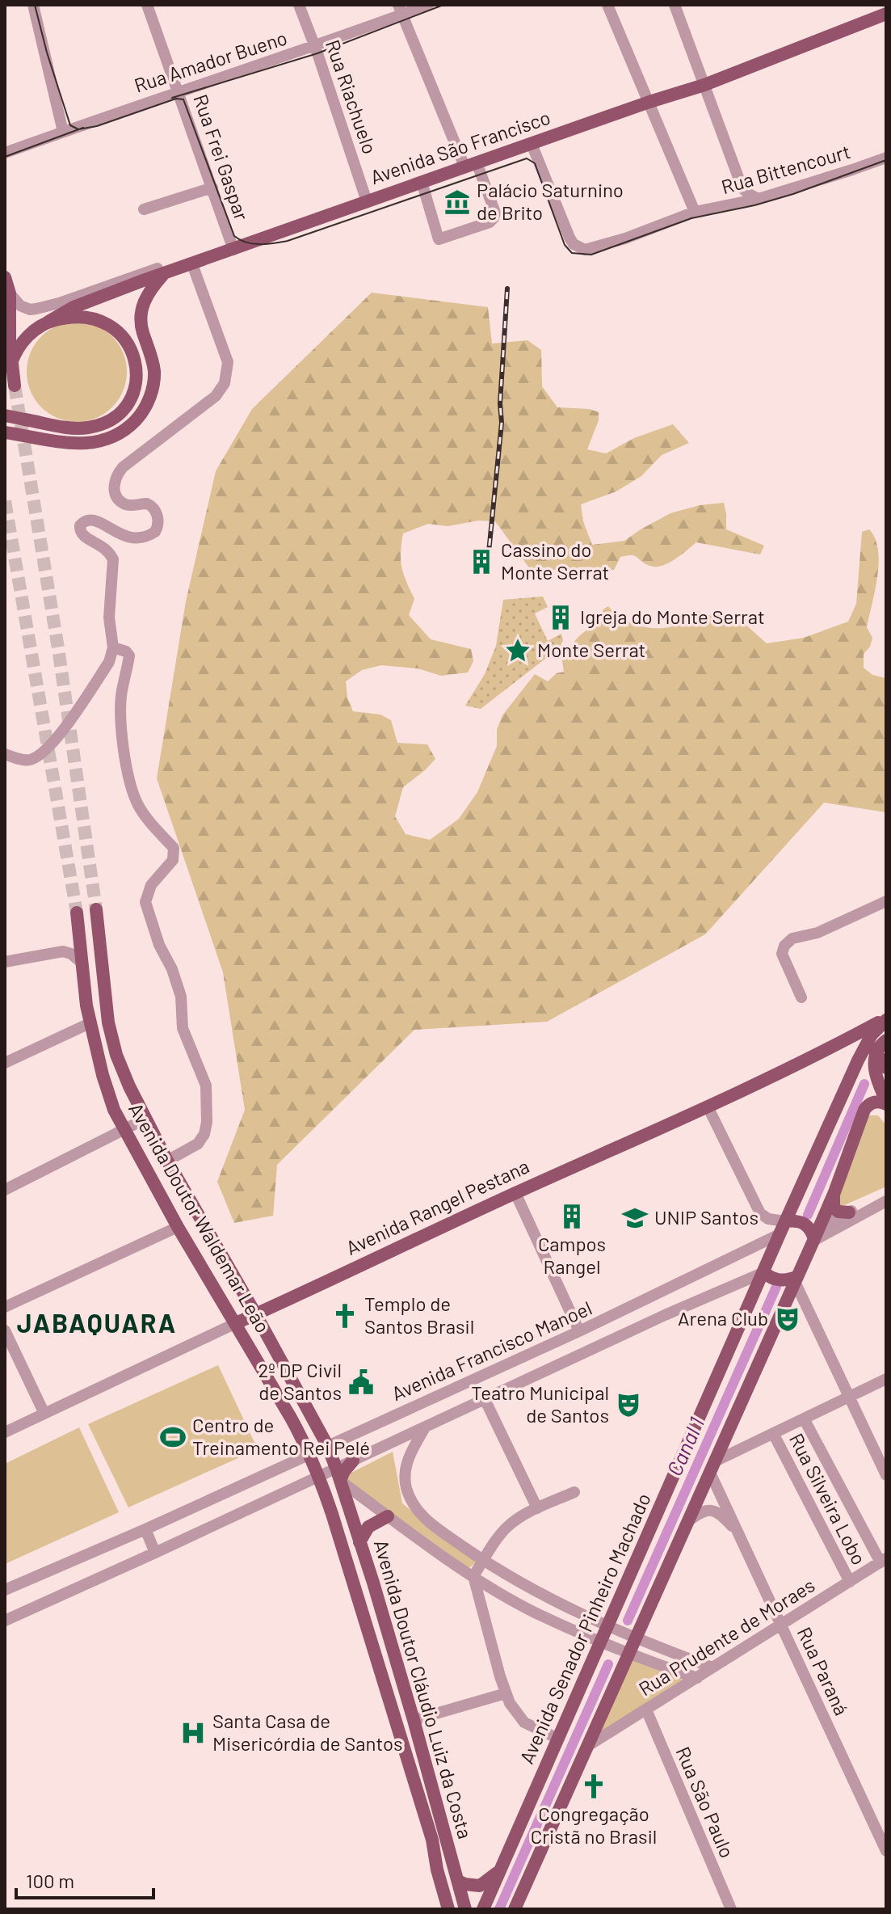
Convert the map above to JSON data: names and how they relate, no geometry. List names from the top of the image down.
{
  "streets": {
    "main road": [
      "Avenida São Francisco",
      "Avenida Rangel Pestana",
      "Avenida Doutor Waldemar Leão",
      "Avenida Senador Pinheiro Machado",
      "Avenida Doutor Cláudio Luiz da Costa"
    ],
    "street": [
      "Rua Amador Bueno",
      "Rua Riachuelo",
      "Rua Frei Gaspar",
      "Rua Bittencourt",
      "Avenida Francisco Manoel",
      "Rua Silveira Lobo",
      "Rua Prudente de Moraes",
      "Rua Paraná",
      "Rua São Paulo"
    ]
  },
  "crossings": [
    ["Rua Amador Bueno", "Rua Riachuelo"],
    ["Rua Amador Bueno", "Rua Frei Gaspar"],
    ["Rua Riachuelo", "Avenida São Francisco"],
    ["Avenida São Francisco", "Rua Frei Gaspar"],
    ["Avenida São Francisco", "Rua Bittencourt"],
    ["Avenida Rangel Pestana", "Avenida Doutor Waldemar Leão"],
    ["Avenida Rangel Pestana", "Avenida Senador Pinheiro Machado"],
    ["Avenida Doutor Waldemar Leão", "Avenida Francisco Manoel"],
    ["Avenida Doutor Waldemar Leão", "Avenida Doutor Cláudio Luiz da Costa"],
    ["Avenida Francisco Manoel", "Avenida Senador Pinheiro Machado"],
    ["Rua Silveira Lobo", "Rua Prudente de Moraes"],
    ["Rua Prudente de Moraes", "Rua Paraná"],
    ["Rua Prudente de Moraes", "Rua São Paulo"]
  ],
  "districts": ["JABAQUARA"],
  "water": ["Canal 1"],
  "places": {
    "museum": ["Palácio Saturnino de Brito"],
    "building": ["Cassino do Monte Serrat", "Igreja do Monte Serrat", "Campos Rangel"],
    "place": ["Monte Serrat"],
    "school or university": ["UNIP Santos"],
    "church": ["Templo de Santos Brasil", "Congregação Cristã no Brasil"],
    "theatre": ["Arena Club", "Teatro Municipal de Santos"],
    "public building": ["2º DP Civil de Santos"],
    "sports": ["Centro de Treinamento Rei Pelé"],
    "hospital": ["Santa Casa de Misericórdia de Santos"]
  },
  "scale_bar": "100 m"
}
